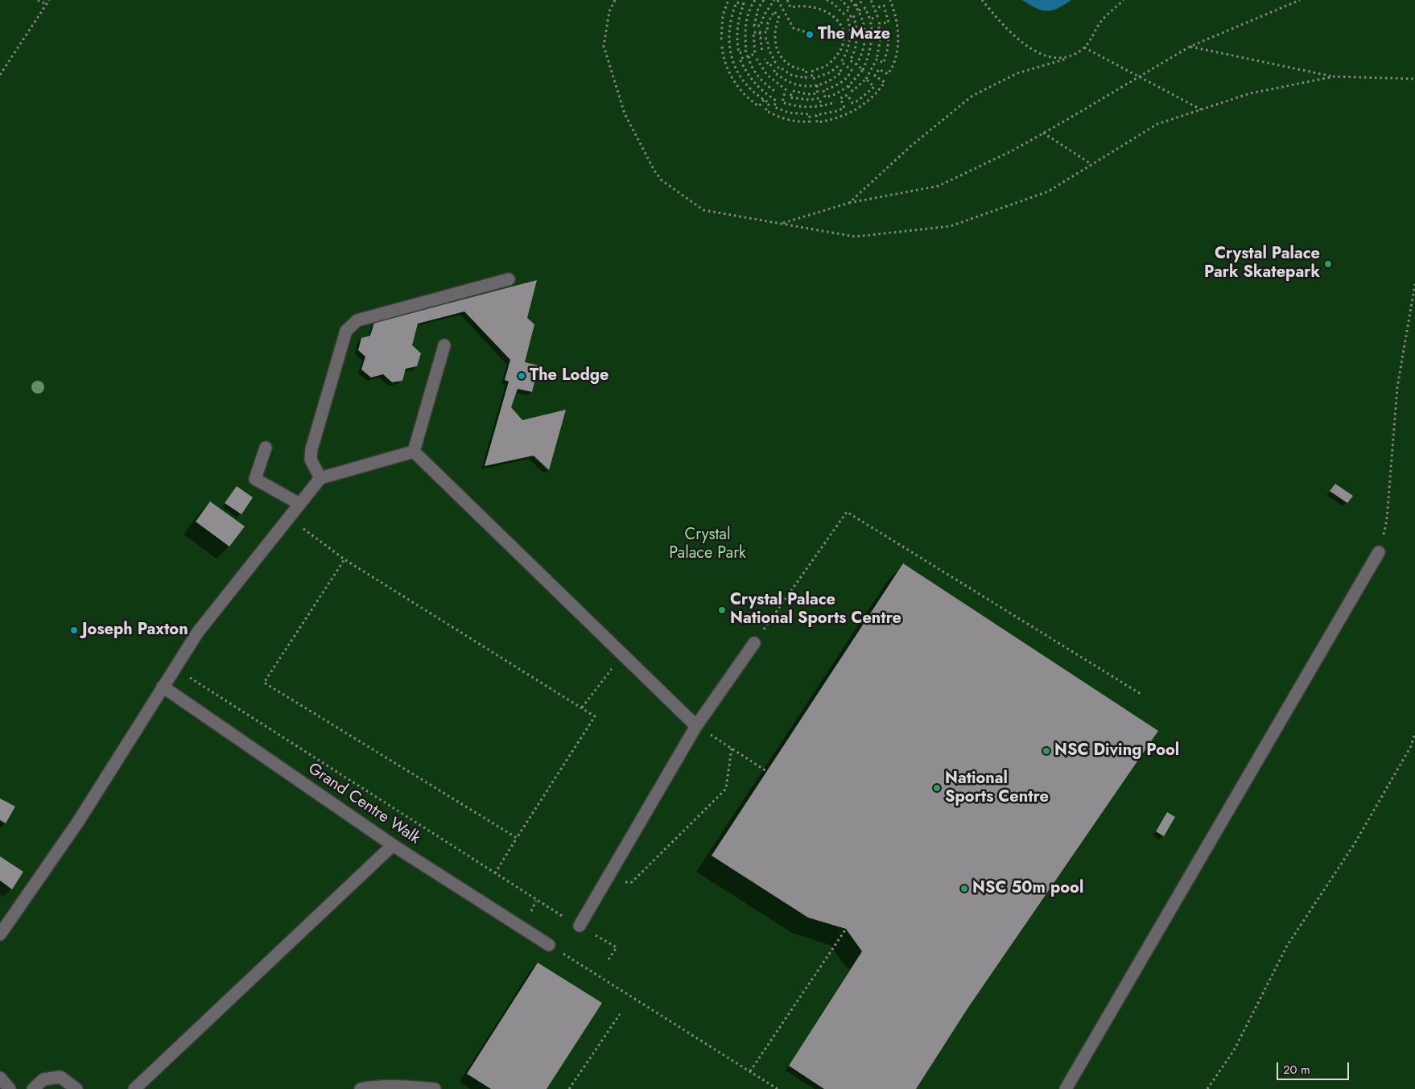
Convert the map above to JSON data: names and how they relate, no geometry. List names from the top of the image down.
{
  "streets": {
    "lane": ["Grand Centre Walk"]
  },
  "parks": ["Crystal Palace Park"],
  "places": [
    "The Maze",
    "Crystal Palace Park Skatepark",
    "The Lodge",
    "Crystal Palace National Sports Centre",
    "Joseph Paxton",
    "NSC Diving Pool",
    "National Sports Centre",
    "NSC 50m pool"
  ],
  "scale_bar": "20 m"
}
